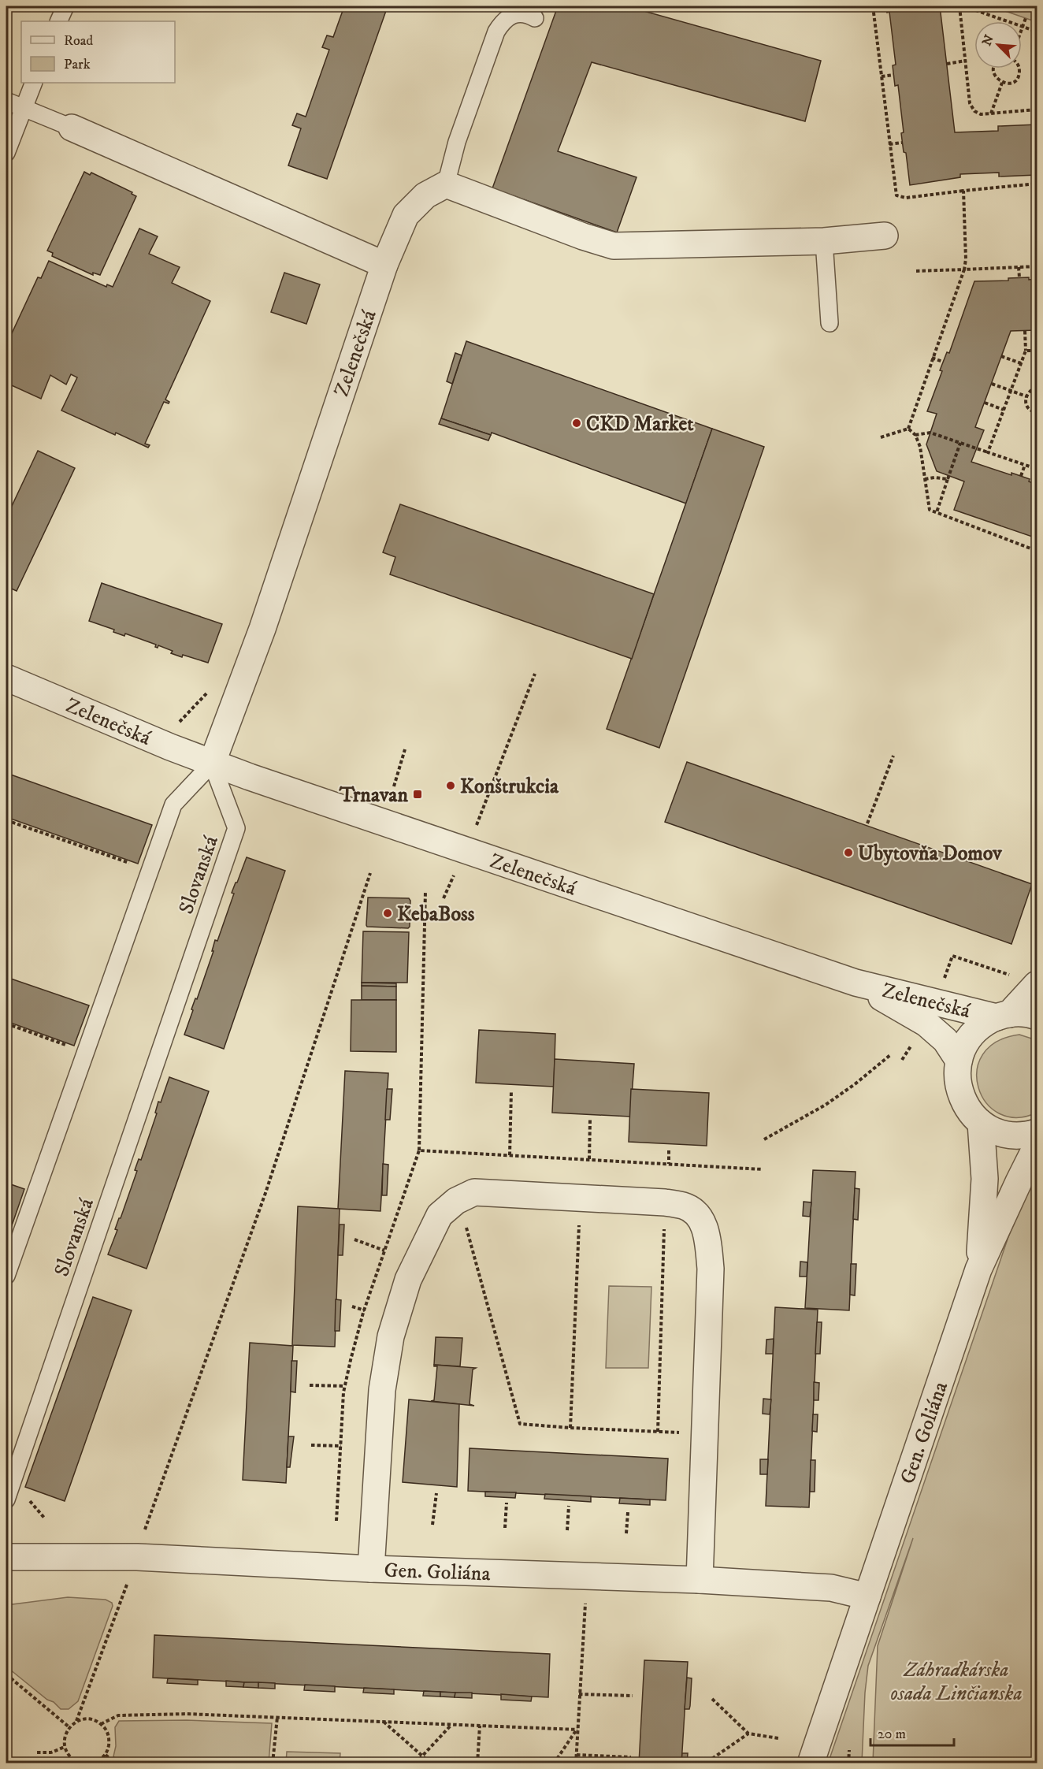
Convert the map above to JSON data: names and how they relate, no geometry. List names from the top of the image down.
{
  "streets": {
    "street": ["Zelenečská", "Gen. Goliána"],
    "lane": ["Slovanská"]
  },
  "crossings": [
    ["Zelenečská", "Slovanská"],
    ["Zelenečská", "Gen. Goliána"]
  ],
  "parks": ["Záhradkárska osada Linčianska"],
  "places": {
    "other": [
      "CKD Market",
      "Konštrukcia",
      "Ubytovňa Domov",
      "KebaBoss"
    ],
    "transit": ["Trnavan"]
  },
  "legend": ["Road", "Park"],
  "scale_bar": "20 m",
  "north": "top left"
}
